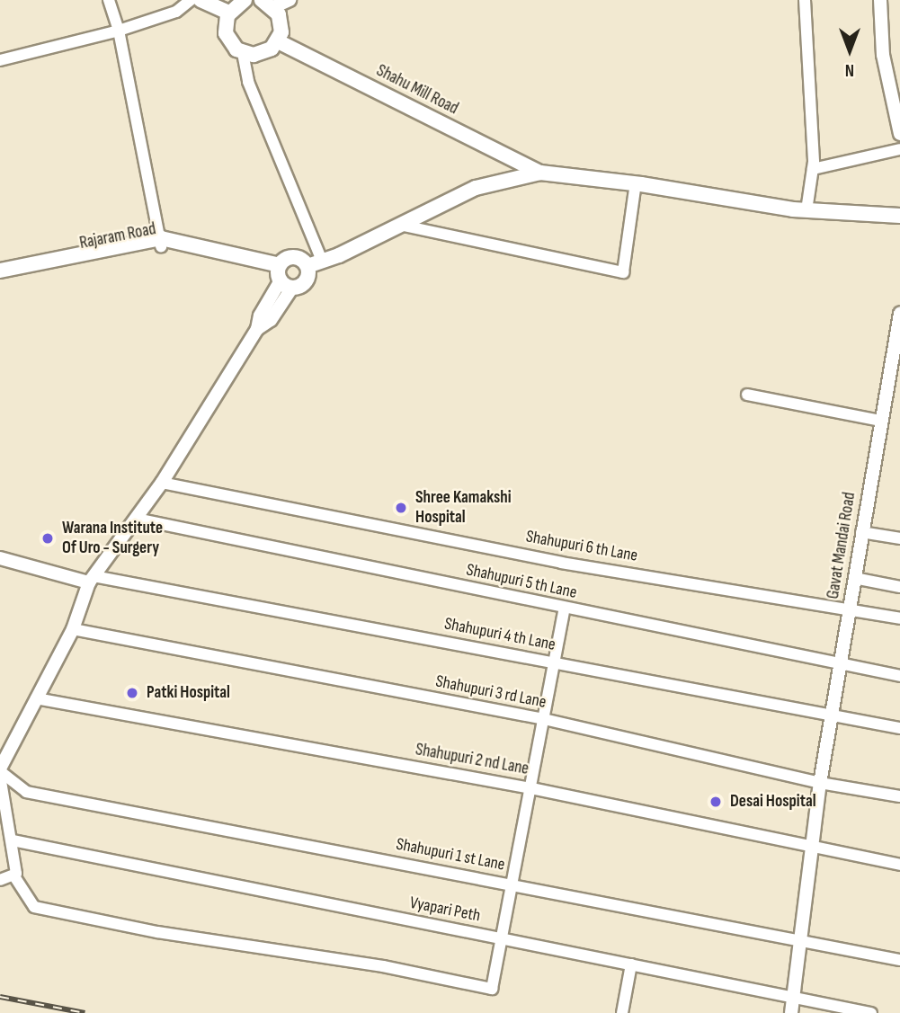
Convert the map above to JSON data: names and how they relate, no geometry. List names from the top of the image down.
{
  "streets": {
    "main road": ["Shahu Mill Road", "Rajaram Road"],
    "street": [
      "Gavat Mandai Road",
      "Shahupuri 6 th Lane",
      "Shahupuri 5 th Lane",
      "Shahupuri 4 th Lane",
      "Shahupuri 3 rd Lane",
      "Shahupuri 2 nd Lane",
      "Shahupuri 1 st Lane",
      "Vyapari Peth"
    ]
  },
  "crossings": [
    ["Gavat Mandai Road", "Shahupuri 6 th Lane"],
    ["Gavat Mandai Road", "Shahupuri 5 th Lane"],
    ["Gavat Mandai Road", "Shahupuri 4 th Lane"],
    ["Gavat Mandai Road", "Shahupuri 3 rd Lane"],
    ["Gavat Mandai Road", "Shahupuri 2 nd Lane"]
  ],
  "places": [
    "Shree Kamakshi Hospital",
    "Warana Institute Of Uro - Surgery",
    "Patki Hospital",
    "Desai Hospital"
  ],
  "north": "bottom"
}
